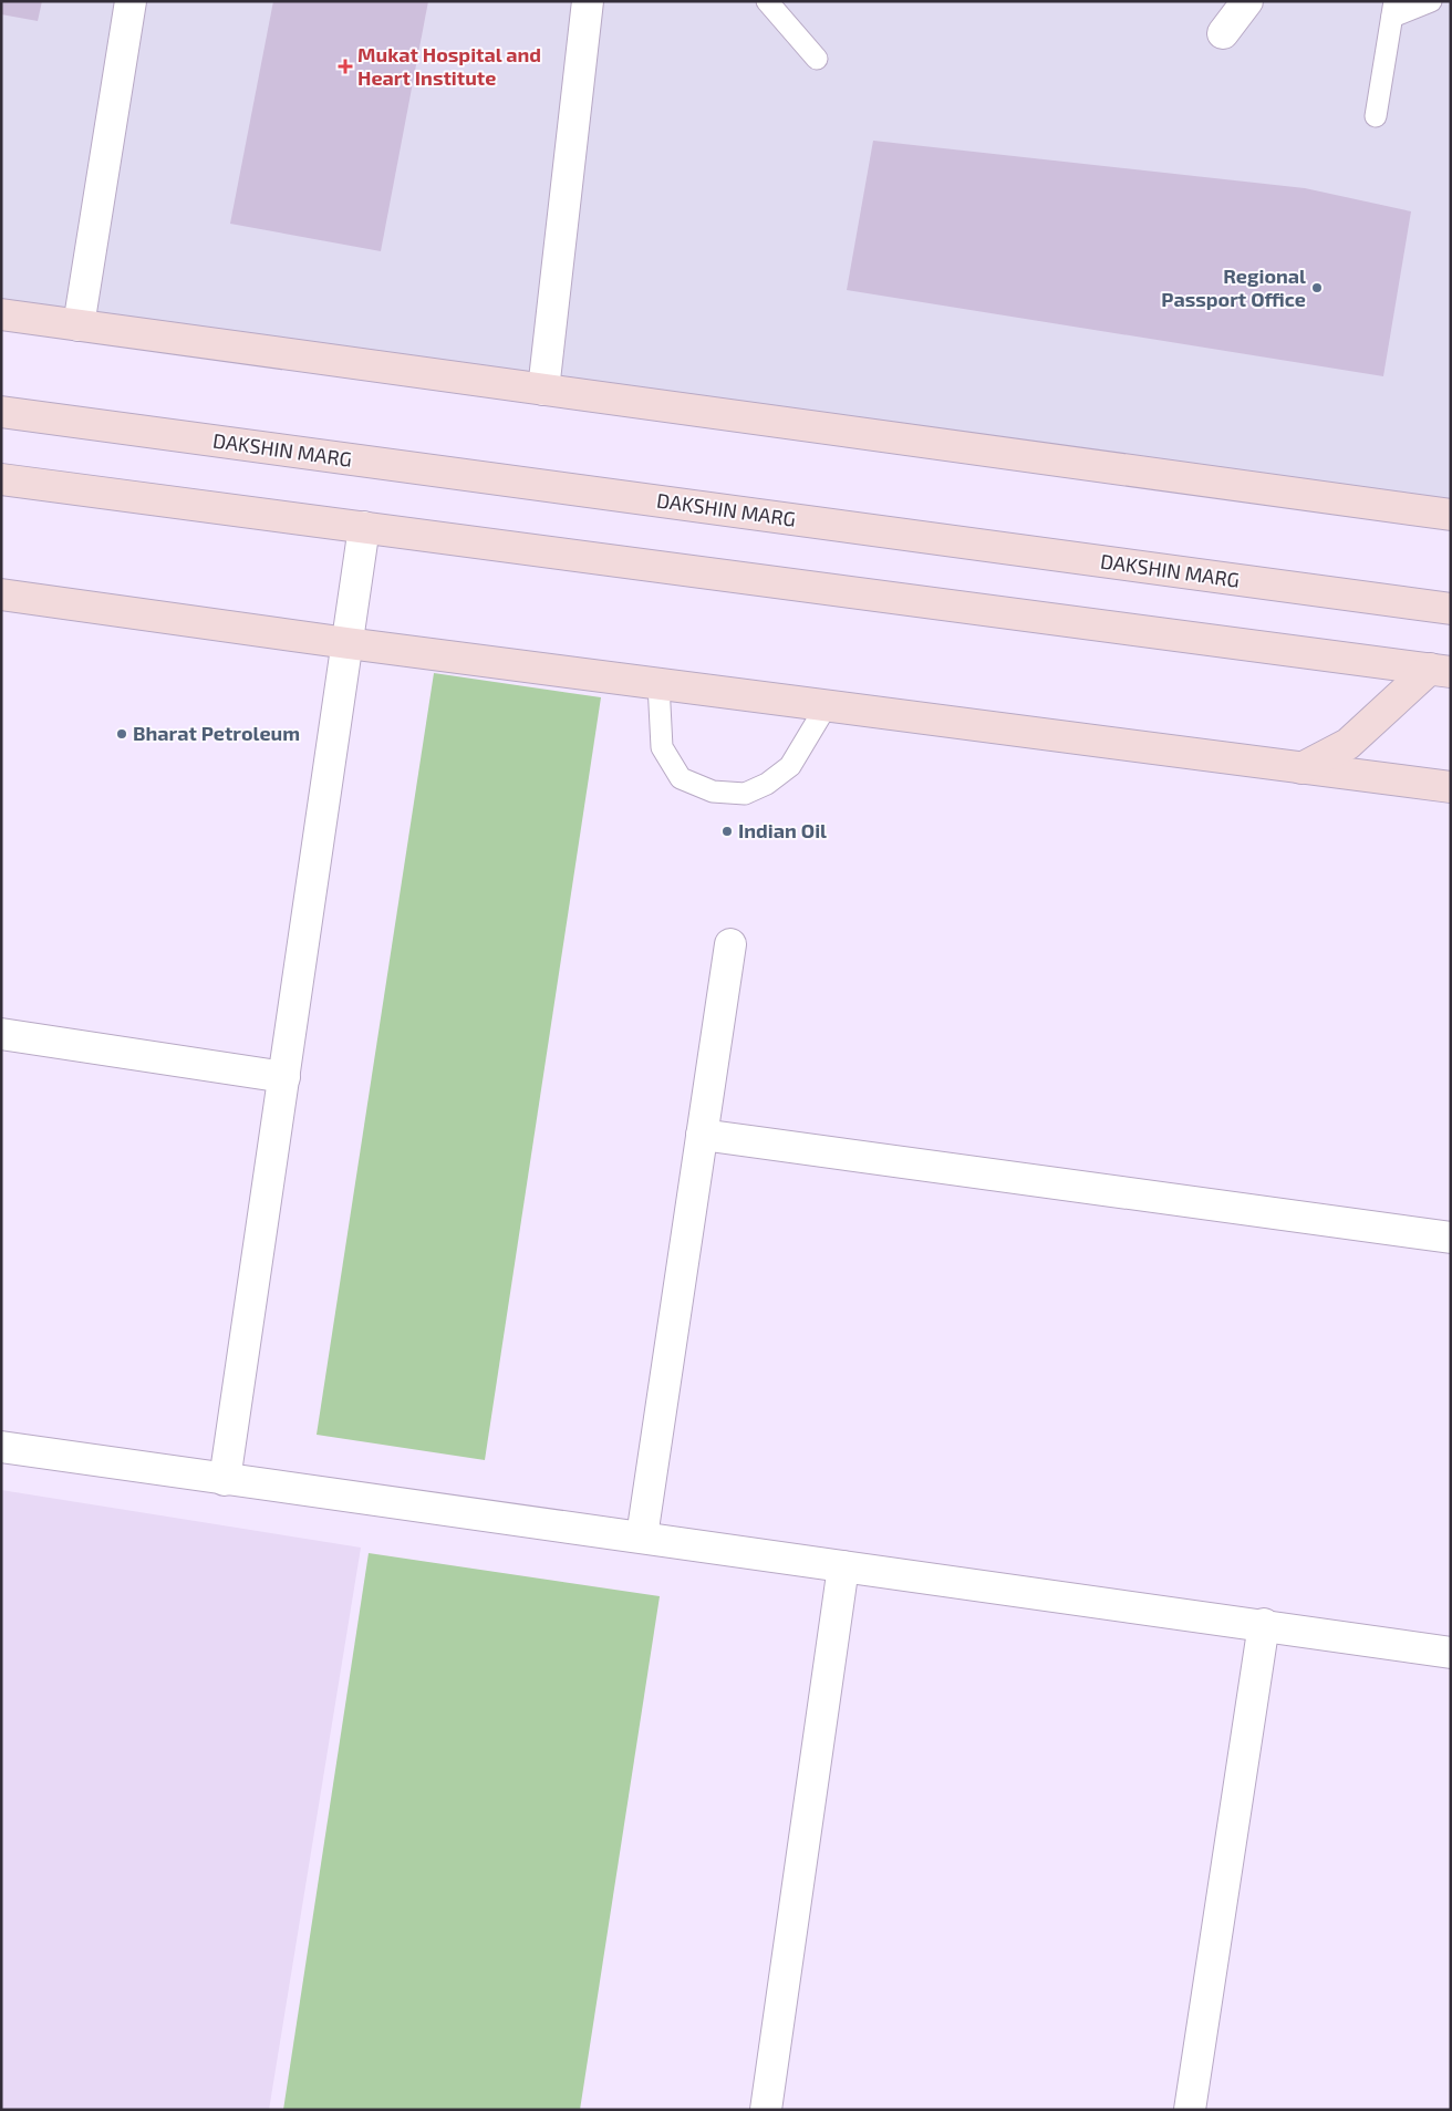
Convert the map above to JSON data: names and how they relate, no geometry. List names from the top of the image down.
{
  "streets": {
    "main road": ["DAKSHIN MARG"]
  },
  "places": {
    "health": ["Mukat Hospital and Heart Institute"],
    "other": ["Regional Passport Office", "Bharat Petroleum", "Indian Oil"]
  }
}
